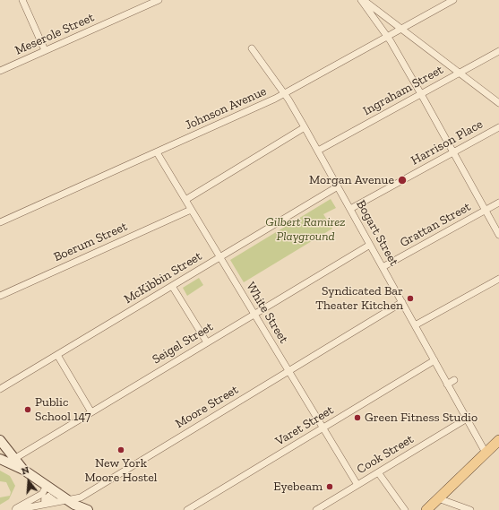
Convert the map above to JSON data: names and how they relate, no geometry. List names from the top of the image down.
{
  "streets": {
    "street": [
      "Meserole Street",
      "Ingraham Street",
      "Johnson Avenue",
      "Harrison Place",
      "Grattan Street",
      "Bogart Street",
      "Boerum Street",
      "McKibbin Street",
      "White Street",
      "Seigel Street",
      "Moore Street",
      "Varet Street",
      "Cook Street"
    ]
  },
  "crossings": [
    ["Ingraham Street", "Bogart Street"],
    ["Johnson Avenue", "Bogart Street"],
    ["Johnson Avenue", "White Street"],
    ["Harrison Place", "Bogart Street"],
    ["Grattan Street", "Bogart Street"],
    ["Bogart Street", "McKibbin Street"],
    ["Bogart Street", "Seigel Street"],
    ["Bogart Street", "Moore Street"],
    ["Bogart Street", "Varet Street"],
    ["Bogart Street", "Cook Street"],
    ["Boerum Street", "White Street"],
    ["McKibbin Street", "White Street"],
    ["White Street", "Seigel Street"],
    ["White Street", "Moore Street"],
    ["White Street", "Varet Street"],
    ["White Street", "Cook Street"]
  ],
  "parks": ["Gilbert Ramirez Playground"],
  "places": [
    "Morgan Avenue",
    "Syndicated Bar Theater Kitchen",
    "Public School 147",
    "Green Fitness Studio",
    "New York Moore Hostel",
    "Eyebeam"
  ],
  "north": "top"
}
